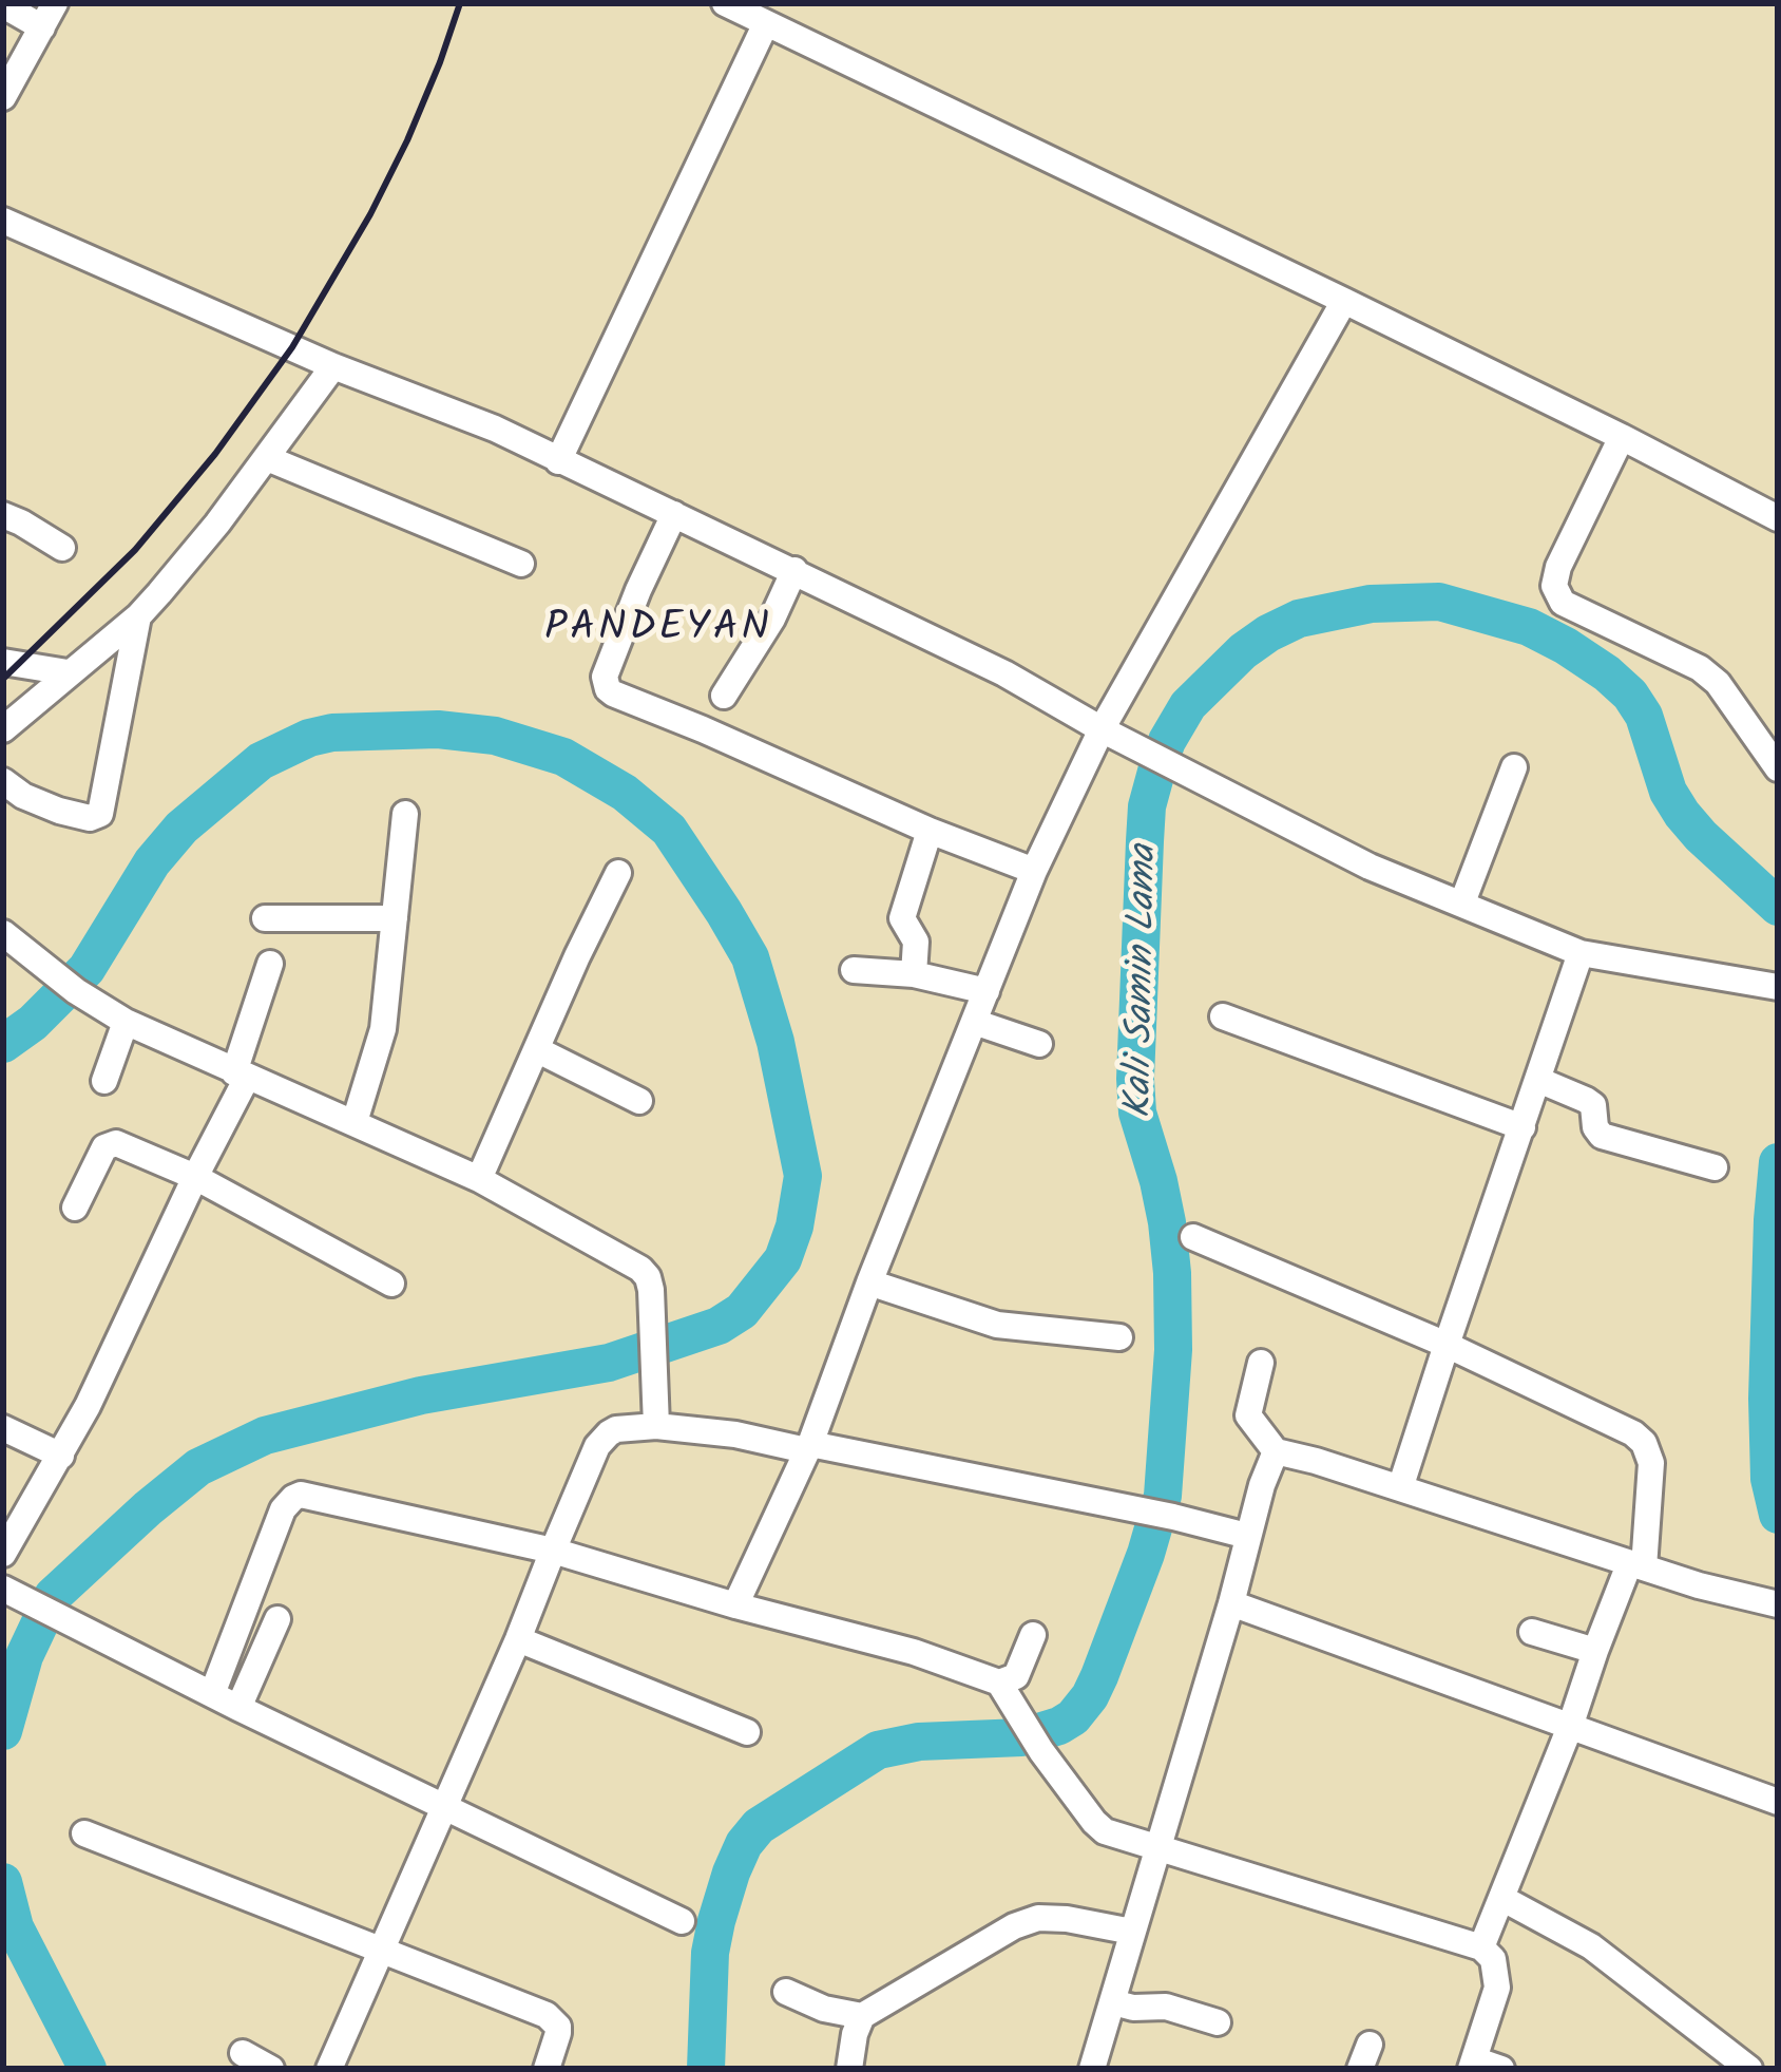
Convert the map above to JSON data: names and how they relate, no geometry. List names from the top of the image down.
{
  "districts": ["PANDEYAN"],
  "water": ["Kali Samin Lama"]
}
